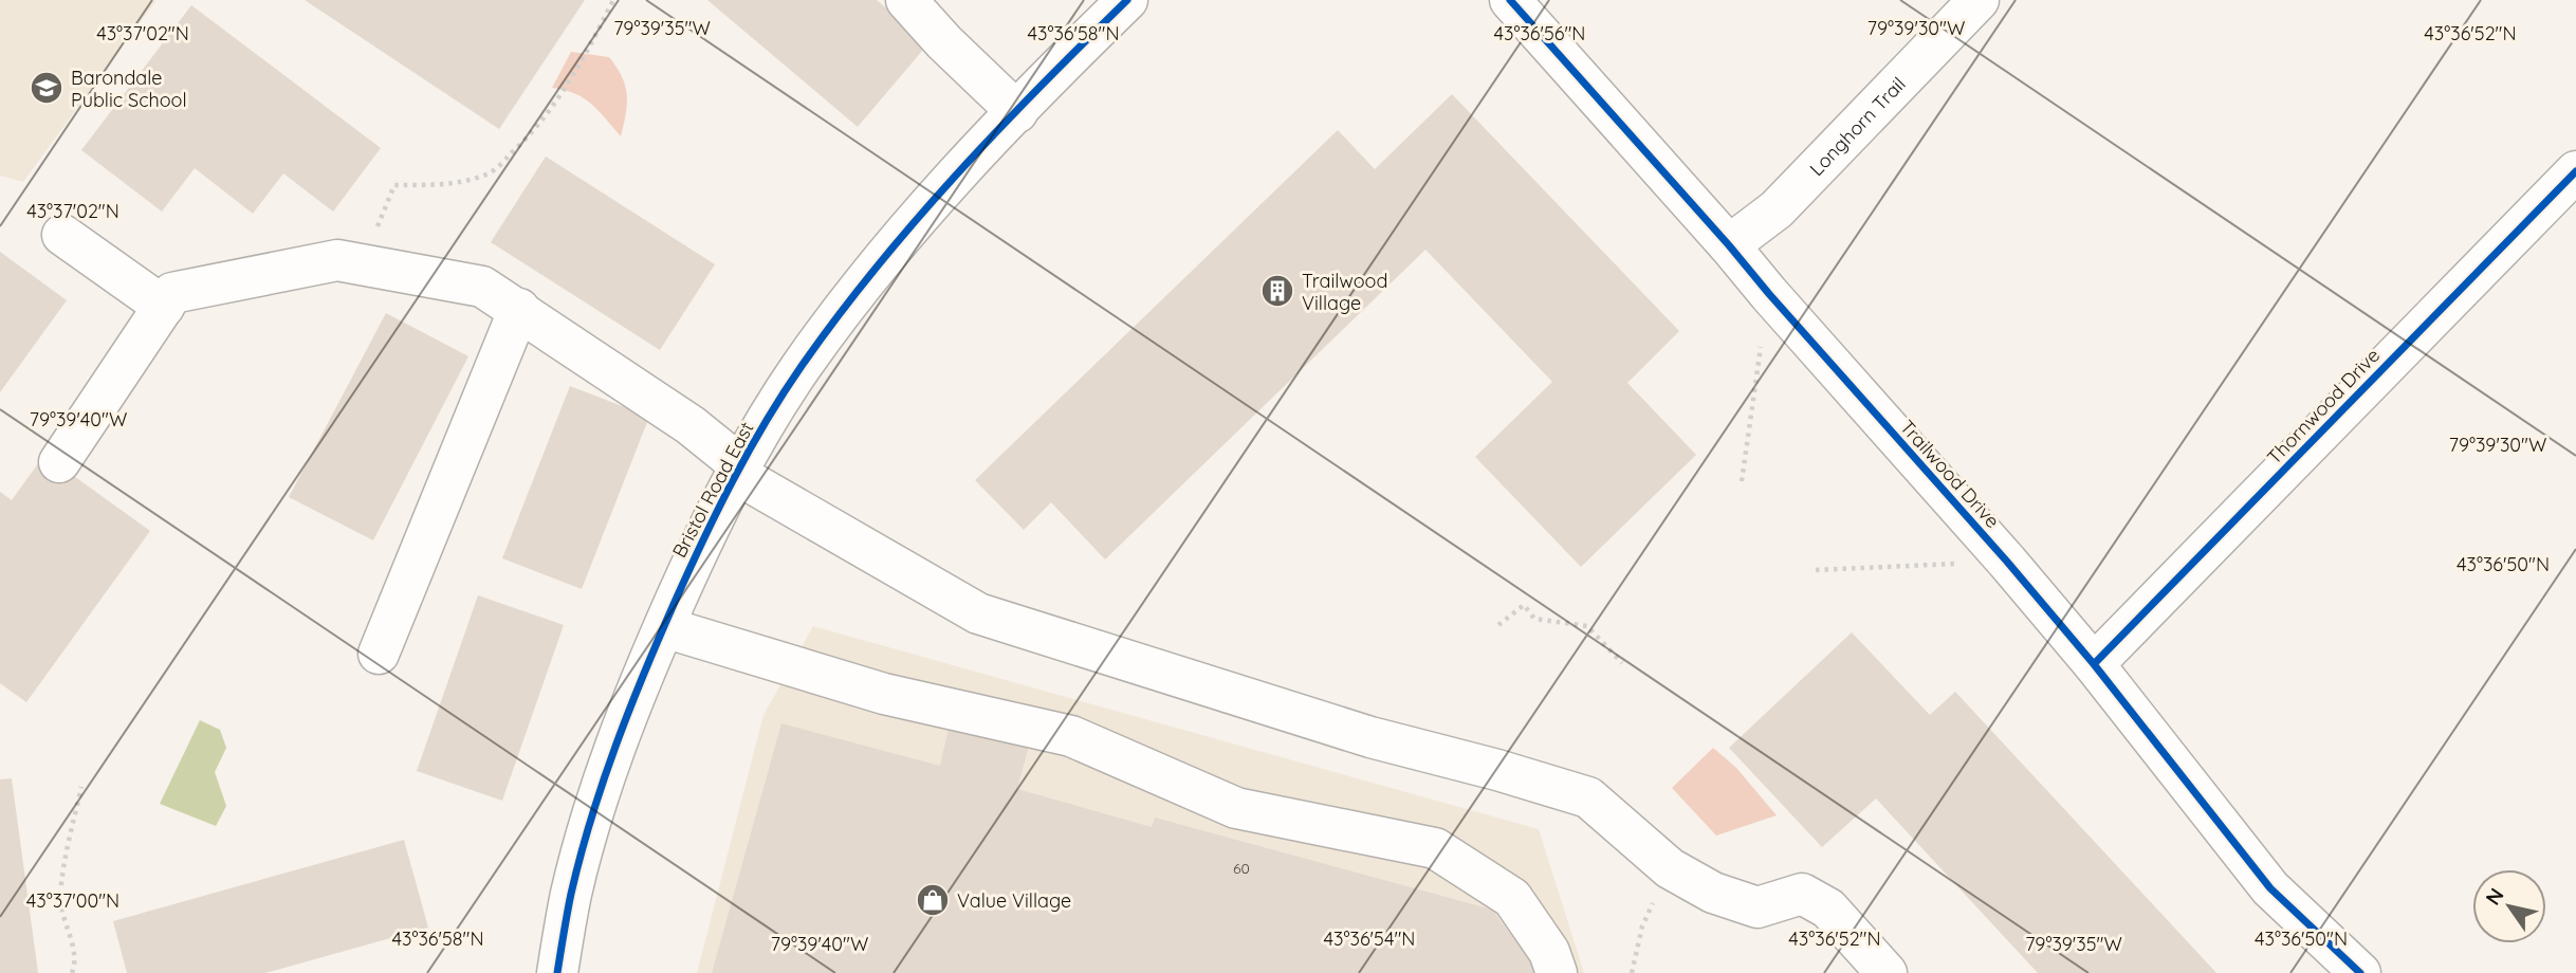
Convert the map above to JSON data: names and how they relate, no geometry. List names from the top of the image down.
{
  "streets": {
    "street": [
      "Longhorn Trail",
      "Thornwood Drive",
      "Trailwood Drive",
      "Bristol Road East"
    ]
  },
  "crossings": [
    ["Longhorn Trail", "Trailwood Drive"],
    ["Thornwood Drive", "Trailwood Drive"]
  ],
  "places": {
    "school or university": ["Barondale Public School"],
    "building": ["Trailwood Village"],
    "shop": ["Value Village"]
  },
  "house_numbers": ["60"],
  "north": "top left",
  "coordinates": [
    "79°39'35\"W",
    "79°39'30\"W",
    "43°37'02\"N",
    "43°36'58\"N",
    "43°36'56\"N",
    "43°36'52\"N",
    "79°39'40\"W",
    "43°36'50\"N",
    "43°37'00\"N",
    "43°36'54\"N"
  ]
}
